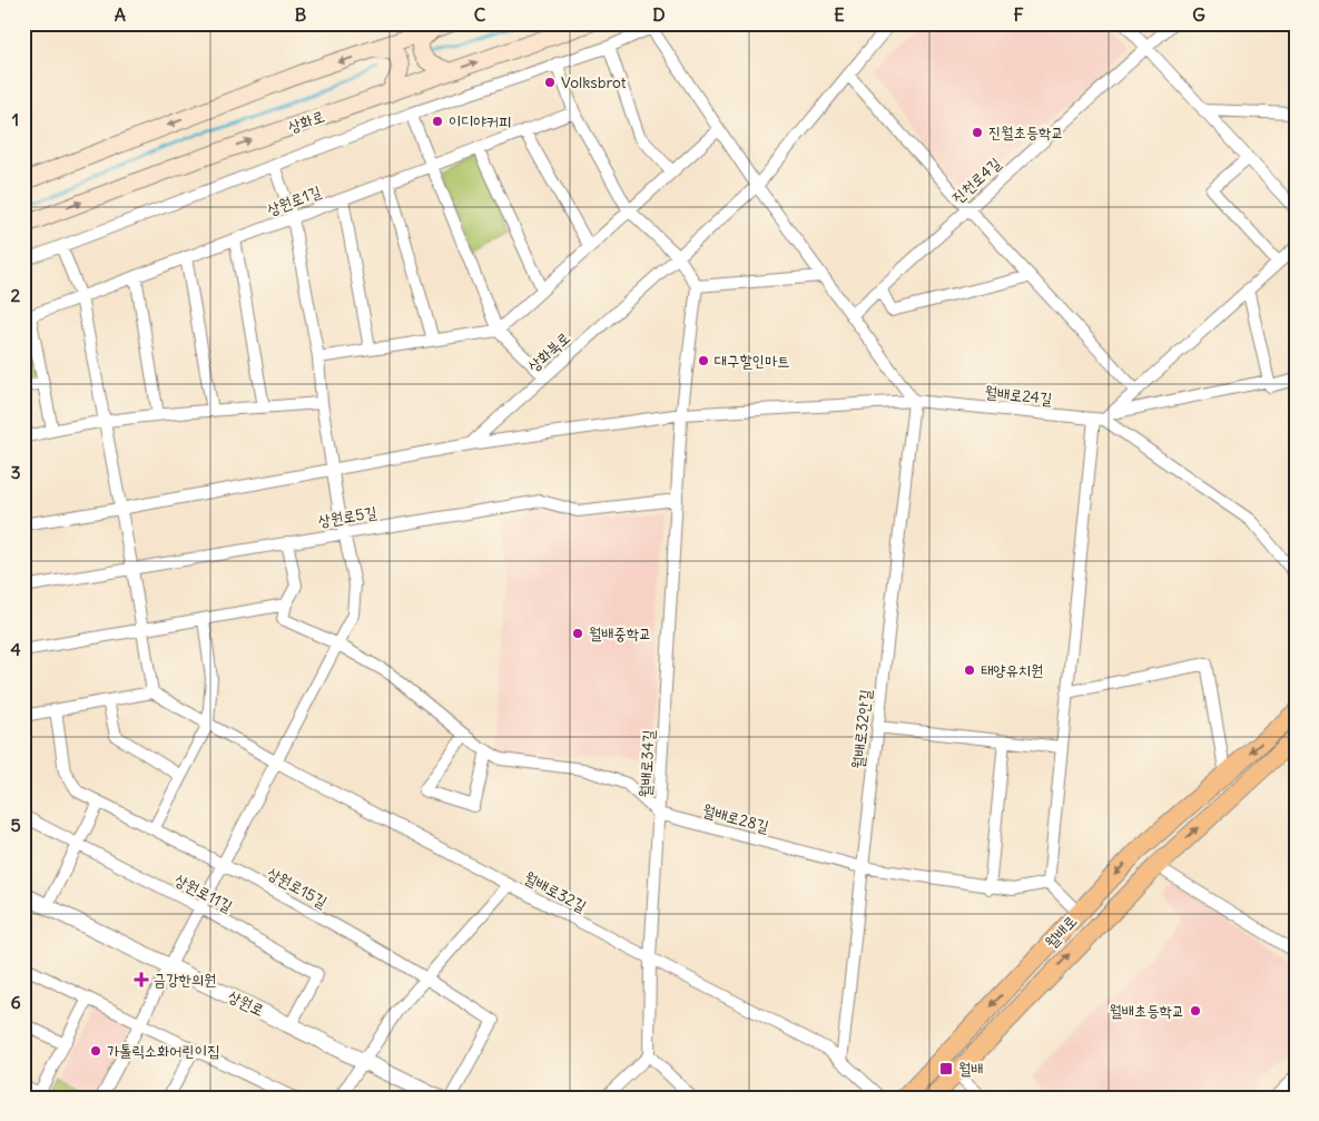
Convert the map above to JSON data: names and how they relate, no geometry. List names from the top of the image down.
{
  "streets": {
    "main road": ["상화로", "월배로"],
    "street": [
      "진천로4길",
      "상원로1길",
      "상화북로",
      "월배로24길",
      "상원로5길",
      "월배로32안길",
      "월배로34길",
      "월배로28길",
      "상원로15길",
      "월배로32길",
      "상원로11길",
      "상원로"
    ]
  },
  "crossings": [
    ["상화북로", "월배로24길"],
    ["월배로24길", "월배로32안길"],
    ["월배로24길", "월배로34길"],
    ["상원로5길", "월배로34길"],
    ["월배로32안길", "월배로28길"],
    ["월배로32안길", "월배로32길"],
    ["월배로34길", "월배로28길"],
    ["월배로34길", "월배로32길"],
    ["상원로11길", "상원로"]
  ],
  "places": {
    "other": [
      "Volksbrot",
      "이디야커피",
      "진월초등학교",
      "대구할인마트",
      "월배중학교",
      "태양유치원",
      "월배초등학교",
      "가톨릭소화어린이집"
    ],
    "health": ["금강한의원"],
    "transit": ["월배"]
  },
  "grid": {
    "columns": [
      "A",
      "B",
      "C",
      "D",
      "E",
      "F",
      "G"
    ],
    "rows": [
      "1",
      "2",
      "3",
      "4",
      "5",
      "6"
    ]
  }
}
